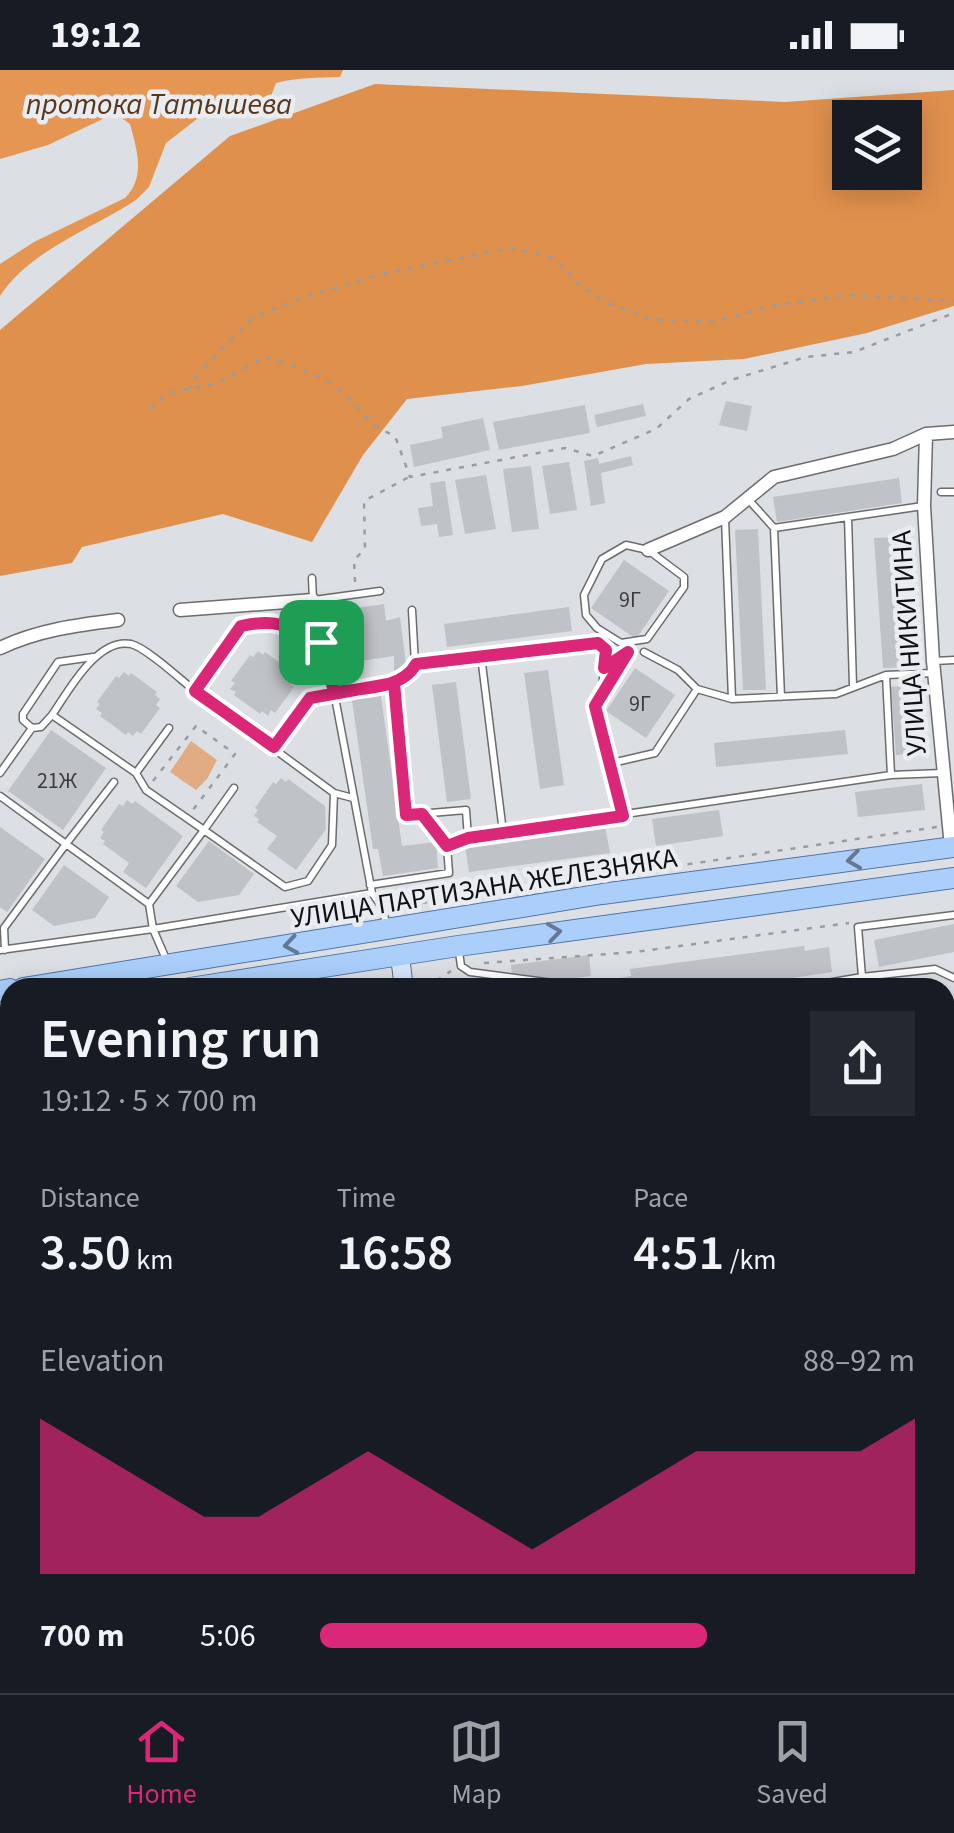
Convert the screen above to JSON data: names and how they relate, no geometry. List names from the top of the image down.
{
  "streets": {
    "main road": ["УЛИЦА ПАРТИЗАНА ЖЕЛЕЗНЯКА"],
    "street": ["УЛИЦА НИКИТИНА"]
  },
  "crossings": [
    ["УЛИЦА НИКИТИНА", "УЛИЦА ПАРТИЗАНА ЖЕЛЕЗНЯКА"]
  ],
  "water": ["протока Татышева"],
  "house_numbers": ["9Г", "9Г", "21Ж"],
  "page": {
    "status": "19:12",
    "heading": ["Evening run", "19:12 · 5 × 700 m"],
    "stats": [
      ["Distance", "3.50 km"],
      ["Time", "16:58"],
      ["Pace", "4:51 /km"]
    ],
    "chart": ["Elevation", "88–92 m"],
    "list": [
      {
        "name": "700 m",
        "note": "5:06"
      }
    ],
    "tabs": ["Home", "Map", "Saved"]
  }
}
